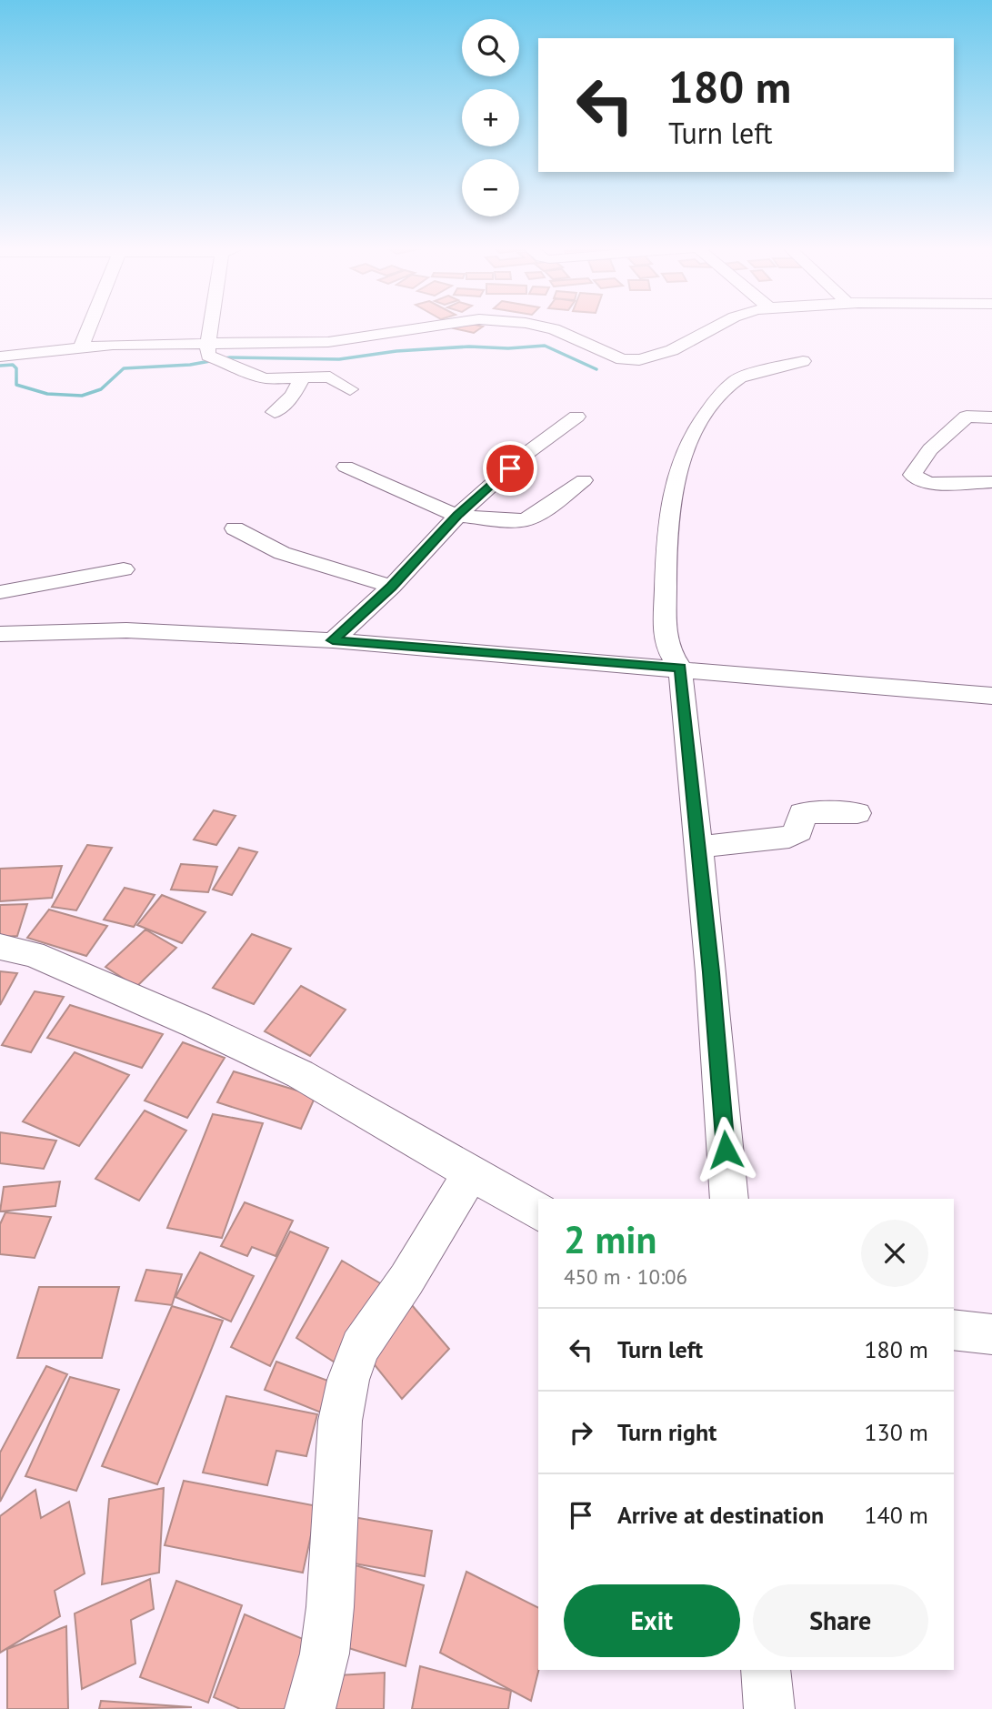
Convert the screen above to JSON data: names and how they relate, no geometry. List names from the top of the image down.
{
  "page": {
    "map_buttons": ["+", "−"],
    "turn": ["180 m", "Turn left"],
    "heading": ["2 min", "450 m · 10:06"],
    "list": [
      {
        "name": "Turn left",
        "value": "180 m"
      },
      {
        "name": "Turn right",
        "value": "130 m"
      },
      {
        "name": "Arrive at destination",
        "value": "140 m"
      }
    ],
    "buttons": ["Exit", "Share"]
  }
}
